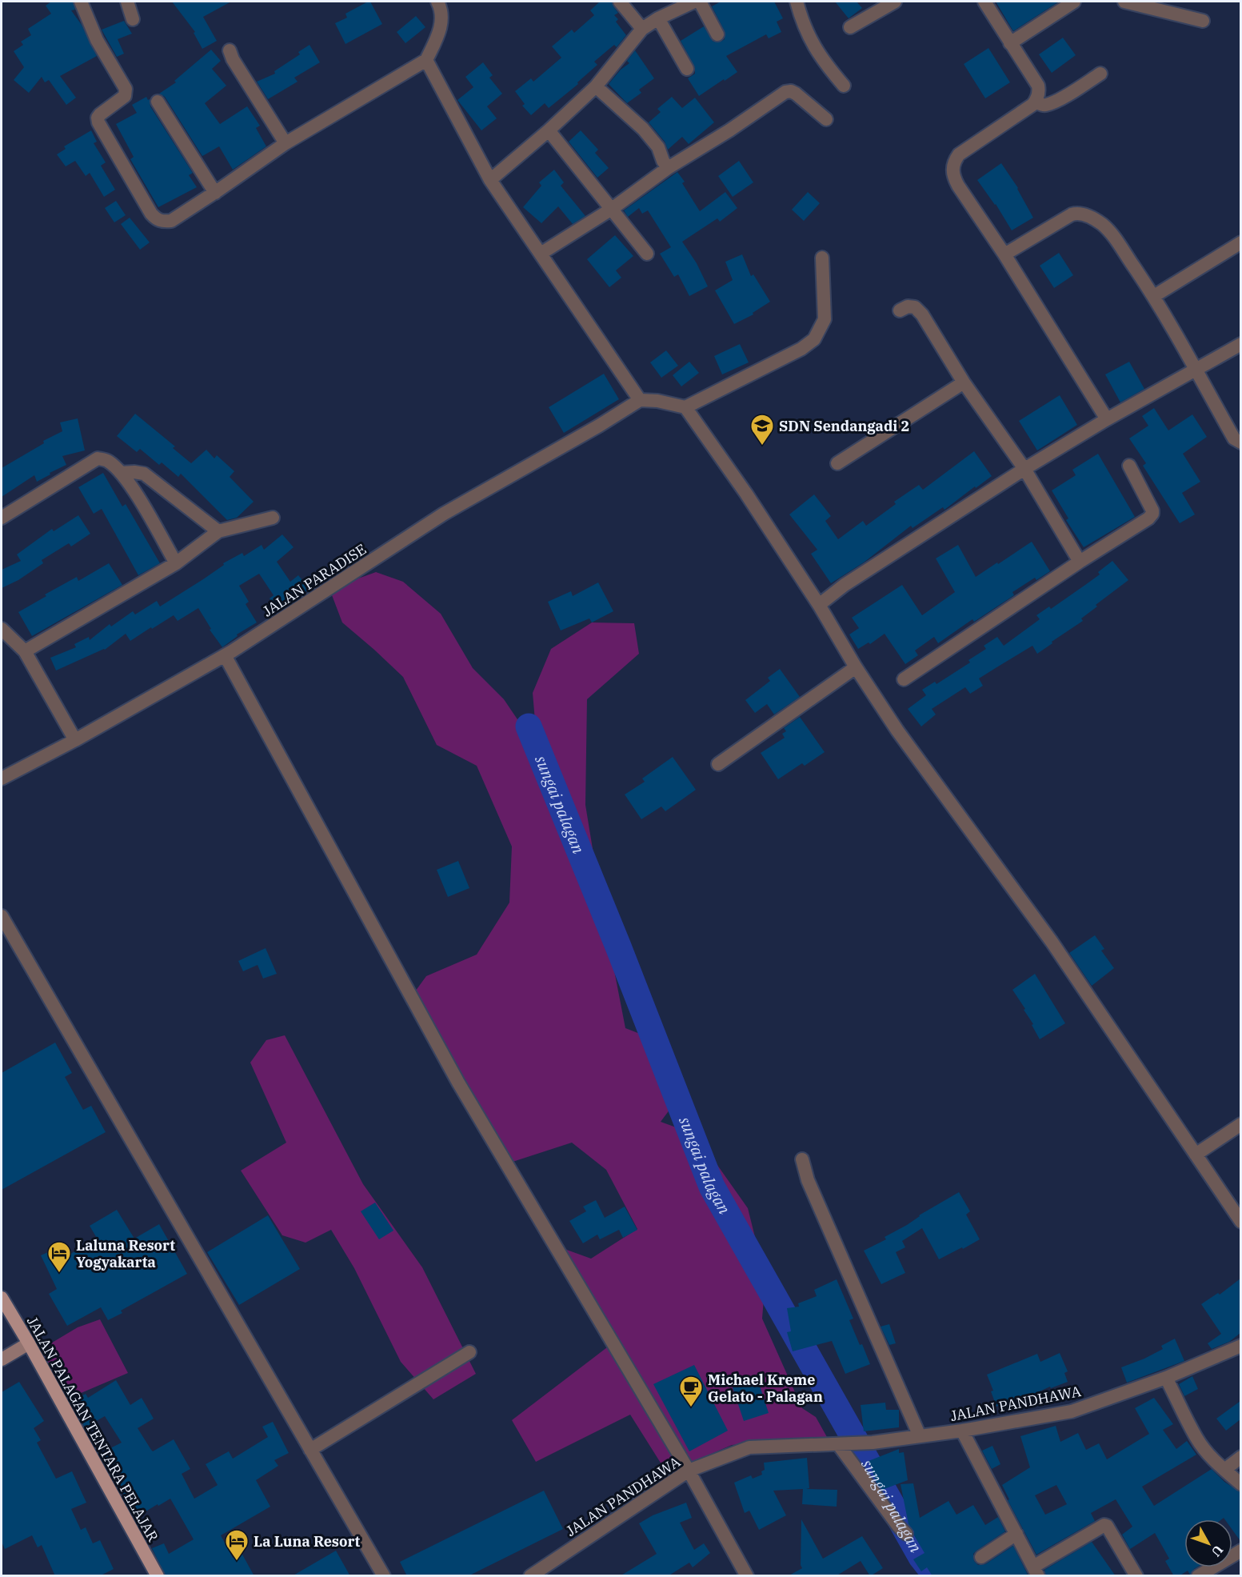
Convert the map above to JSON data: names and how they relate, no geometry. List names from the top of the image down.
{
  "streets": {
    "main road": ["JALAN PALAGAN TENTARA PELAJAR"],
    "street": ["JALAN PARADISE", "JALAN PANDHAWA"]
  },
  "water": ["sungai palagan"],
  "places": {
    "school or university": ["SDN Sendangadi 2"],
    "hotel": ["Laluna Resort Yogyakarta", "La Luna Resort"],
    "cafe": ["Michael Kreme Gelato - Palagan"]
  },
  "north": "bottom right"
}
